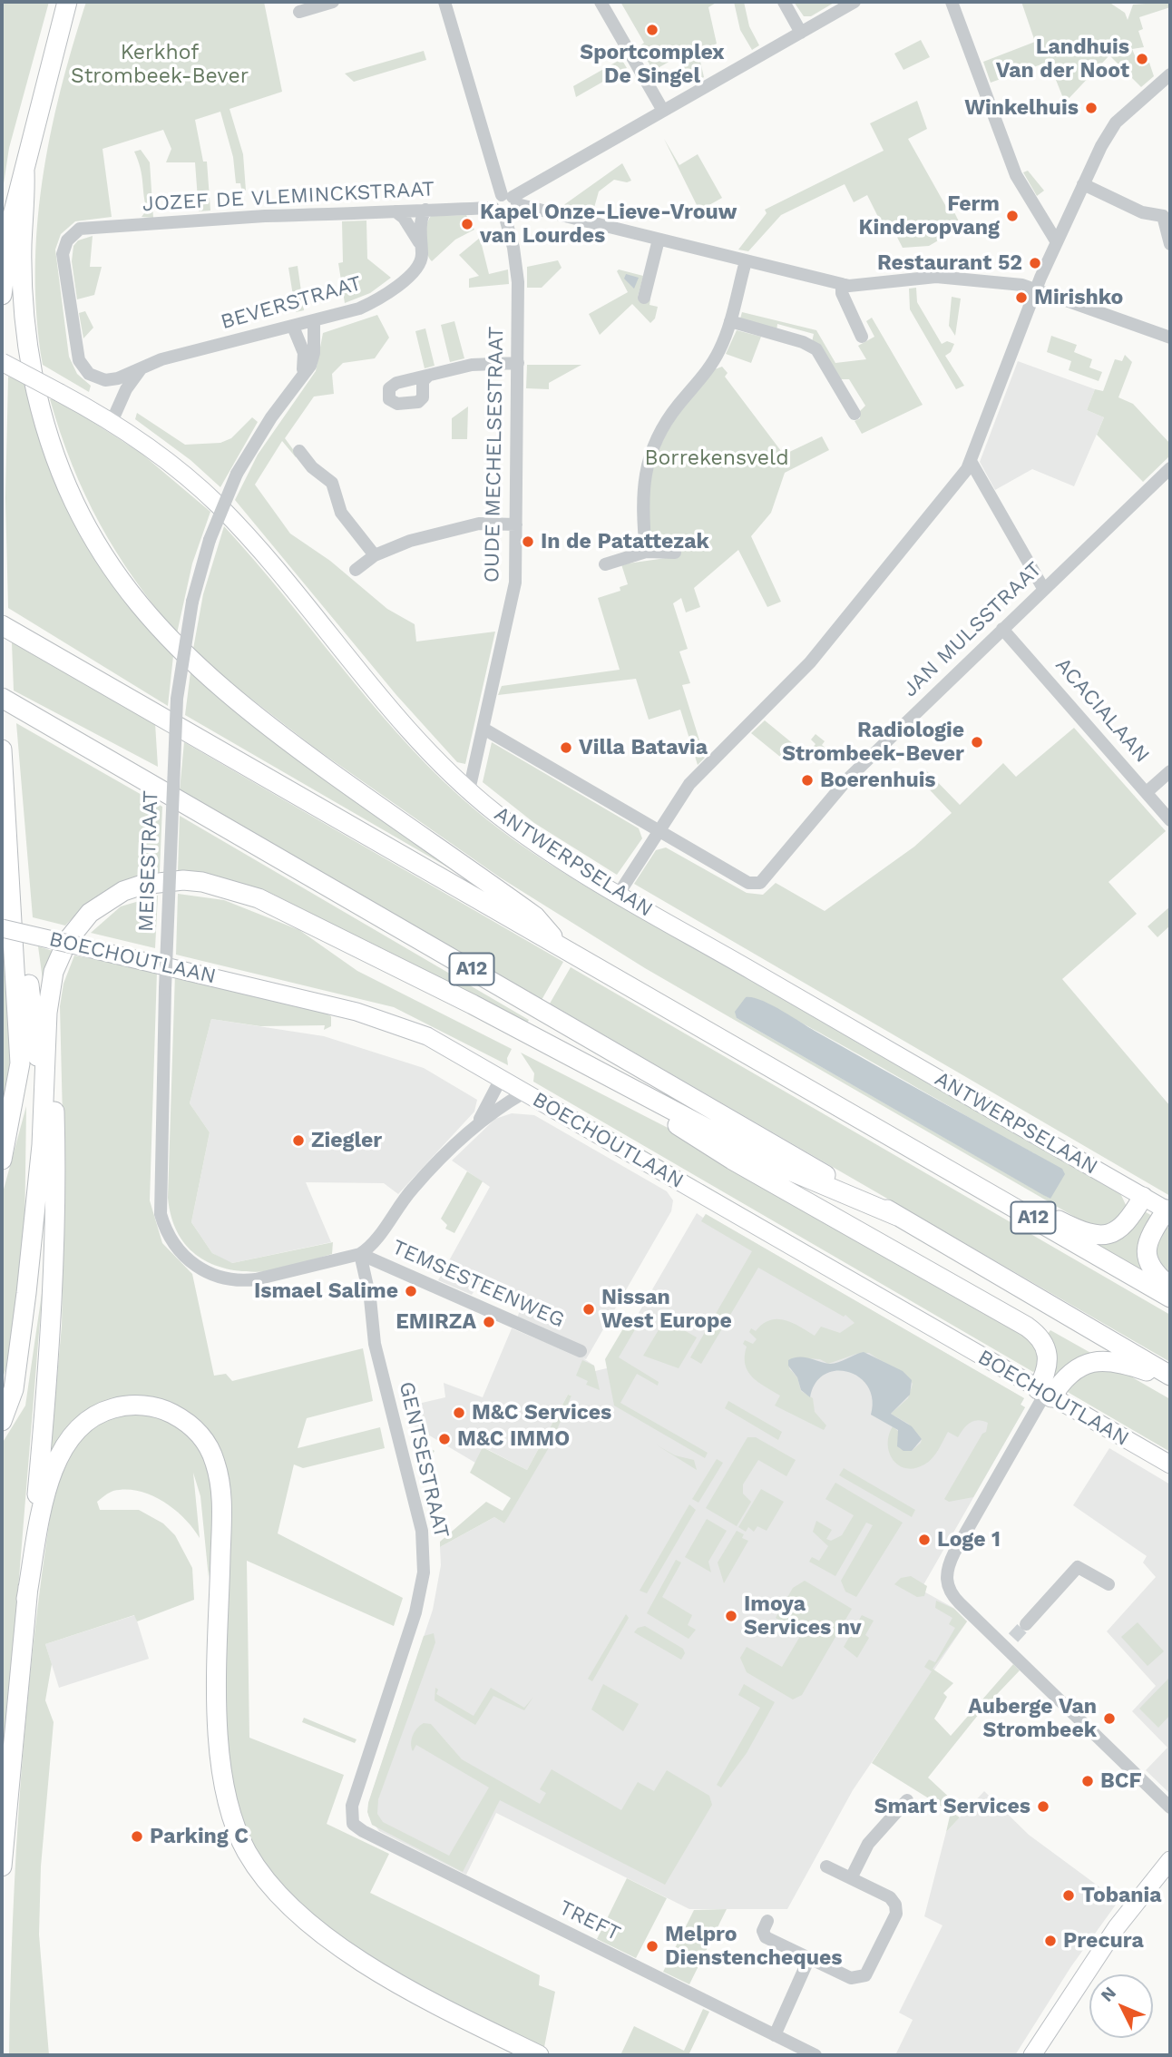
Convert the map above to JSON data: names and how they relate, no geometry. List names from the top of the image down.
{
  "streets": {
    "highway": ["A12"],
    "main road": ["ANTWERPSELAAN", "BOECHOUTLAAN"],
    "street": [
      "JOZEF DE VLEMINCKSTRAAT",
      "BEVERSTRAAT",
      "OUDE MECHELSESTRAAT",
      "JAN MULSSTRAAT",
      "ACACIALAAN",
      "MEISESTRAAT",
      "TEMSESTEENWEG",
      "GENTSESTRAAT",
      "TREFT"
    ]
  },
  "crossings": [
    ["JOZEF DE VLEMINCKSTRAAT", "BEVERSTRAAT"],
    ["JOZEF DE VLEMINCKSTRAAT", "OUDE MECHELSESTRAAT"],
    ["BEVERSTRAAT", "MEISESTRAAT"],
    ["OUDE MECHELSESTRAAT", "ANTWERPSELAAN"],
    ["JAN MULSSTRAAT", "ACACIALAAN"],
    ["MEISESTRAAT", "TEMSESTEENWEG"],
    ["MEISESTRAAT", "GENTSESTRAAT"],
    ["TEMSESTEENWEG", "GENTSESTRAAT"],
    ["GENTSESTRAAT", "TREFT"]
  ],
  "parks": ["Kerkhof Strombeek-Bever", "Borrekensveld"],
  "places": [
    "Sportcomplex De Singel",
    "Landhuis Van der Noot",
    "Winkelhuis",
    "Ferm Kinderopvang",
    "Kapel Onze-Lieve-Vrouw van Lourdes",
    "Restaurant 52",
    "Mirishko",
    "In de Patattezak",
    "Radiologie Strombeek-Bever",
    "Villa Batavia",
    "Boerenhuis",
    "Ziegler",
    "Ismael Salime",
    "Nissan West Europe",
    "EMIRZA",
    "M&C Services",
    "M&C IMMO",
    "Loge 1",
    "Imoya Services nv",
    "Auberge Van Strombeek",
    "BCF",
    "Smart Services",
    "Parking C",
    "Tobania",
    "Precura",
    "Melpro Dienstencheques"
  ],
  "north": "top left"
}
